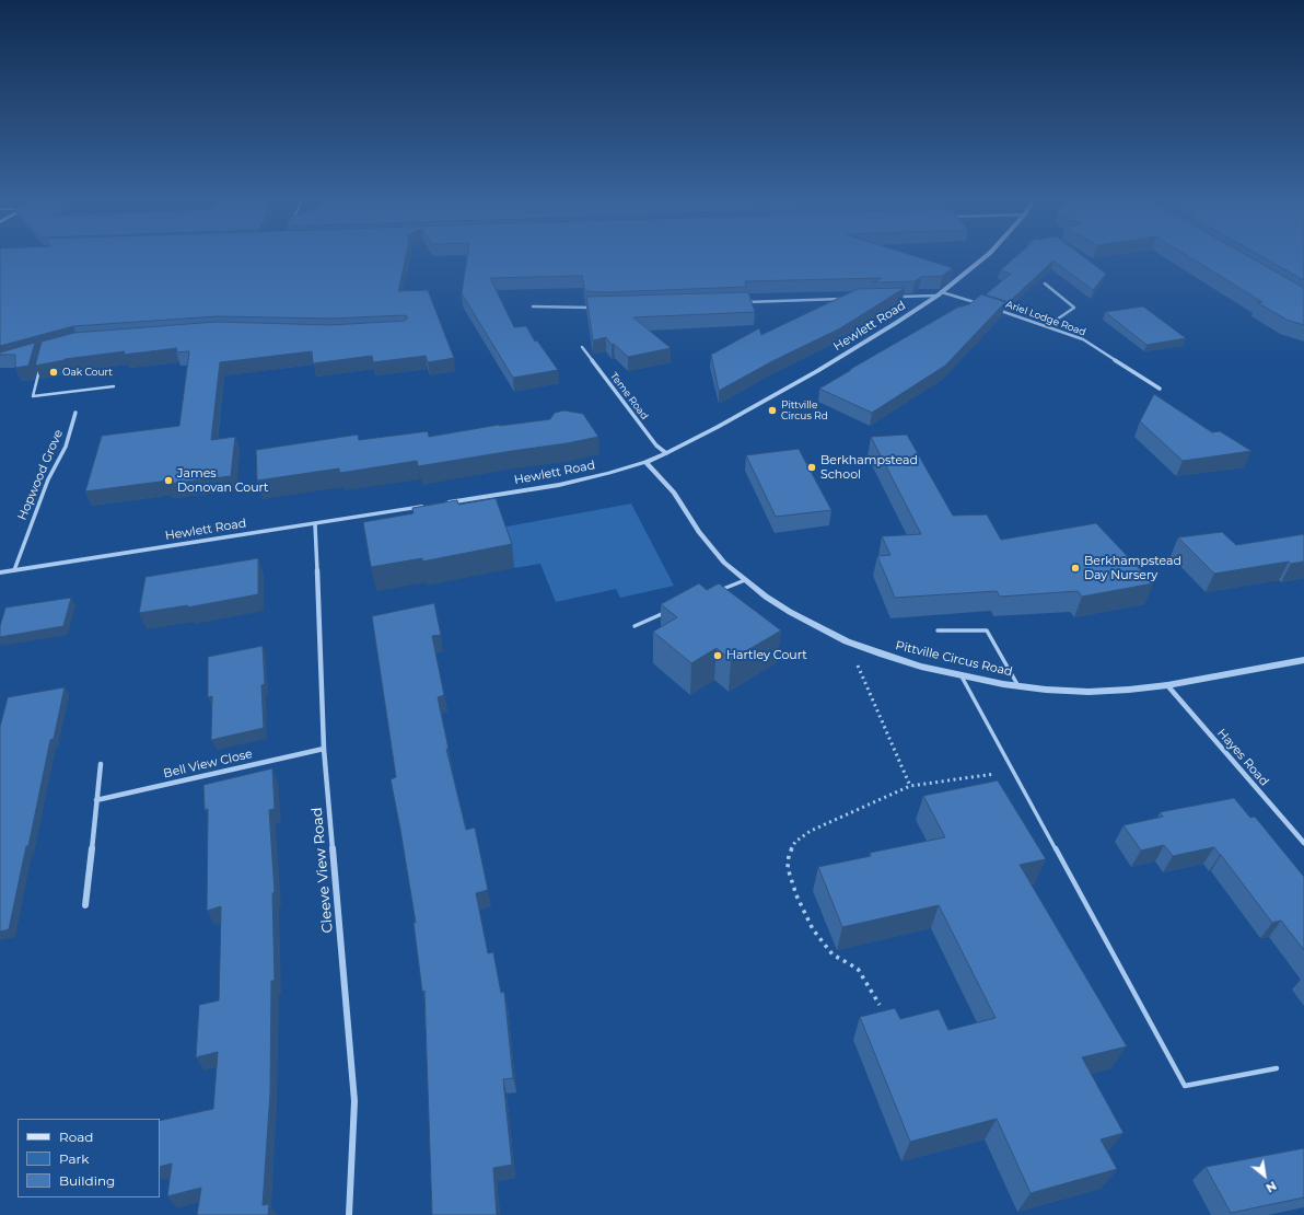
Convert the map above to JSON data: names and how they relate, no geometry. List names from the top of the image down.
{
  "streets": {
    "street": [
      "Ariel Lodge Road",
      "Hewlett Road",
      "Teme Road",
      "Hopwood Grove",
      "Pittville Circus Road",
      "Hayes Road",
      "Bell View Close",
      "Cleeve View Road"
    ]
  },
  "crossings": [
    ["Hewlett Road", "Teme Road"],
    ["Hewlett Road", "Hopwood Grove"],
    ["Hewlett Road", "Pittville Circus Road"],
    ["Hewlett Road", "Cleeve View Road"],
    ["Pittville Circus Road", "Hayes Road"],
    ["Bell View Close", "Cleeve View Road"]
  ],
  "places": [
    "Oak Court",
    "Pittville Circus Rd",
    "Berkhampstead School",
    "James Donovan Court",
    "Berkhampstead Day Nursery",
    "Hartley Court"
  ],
  "legend": ["Road", "Park", "Building"],
  "north": "bottom right"
}
